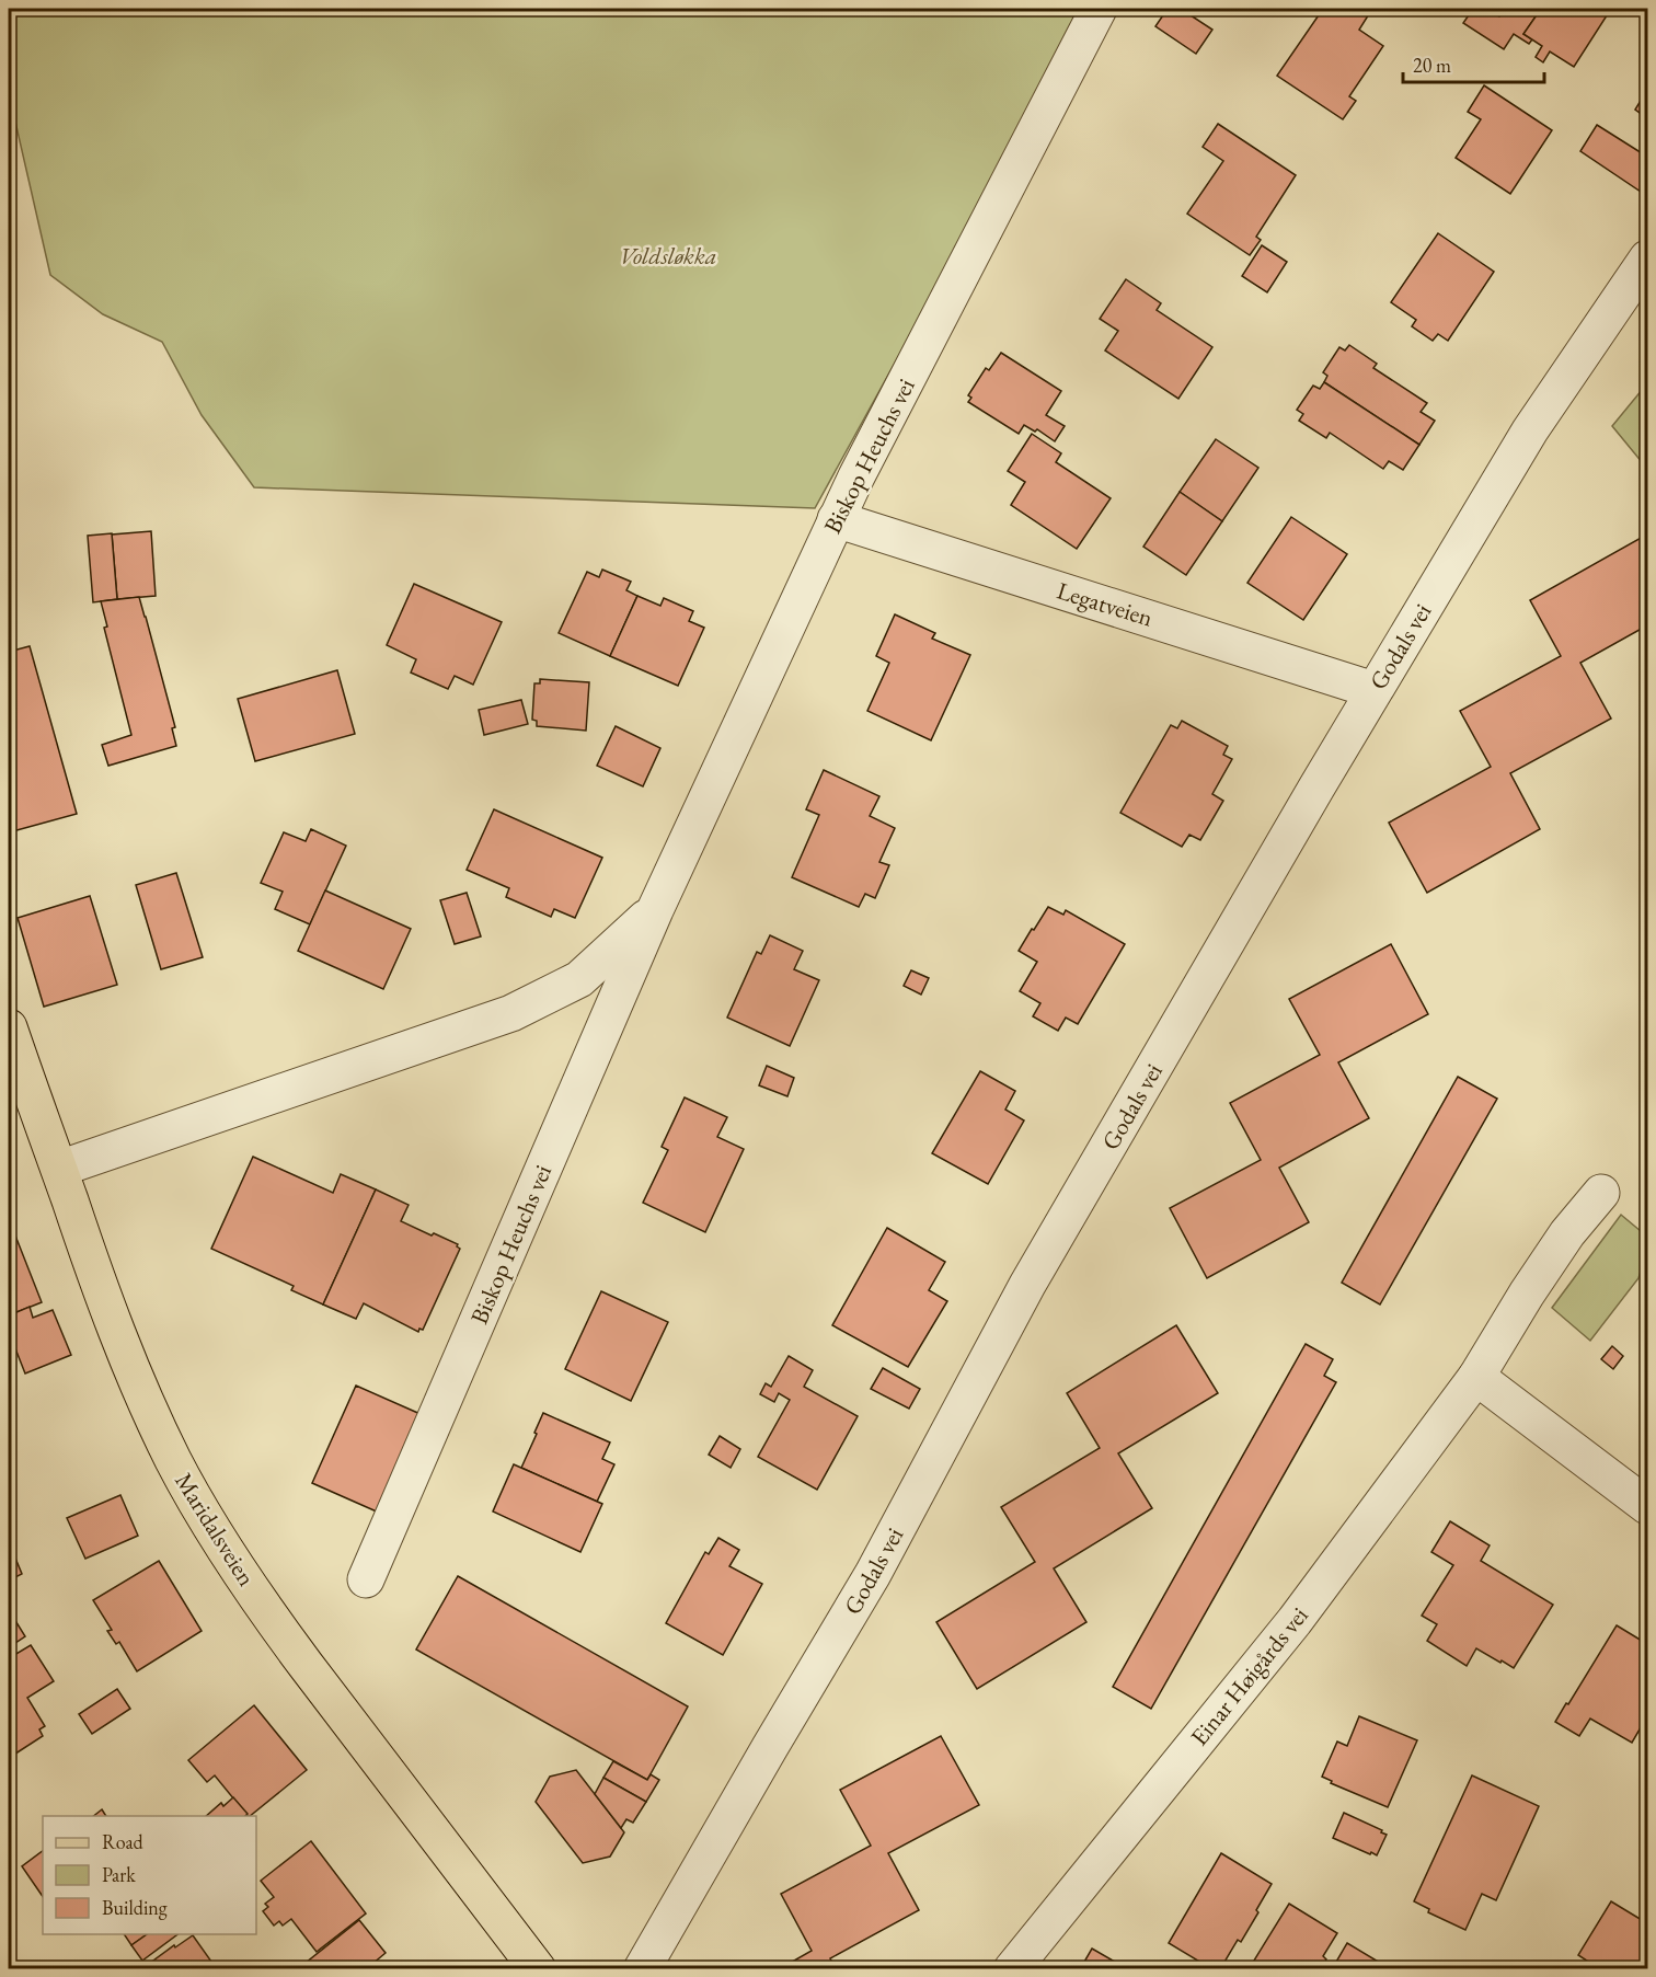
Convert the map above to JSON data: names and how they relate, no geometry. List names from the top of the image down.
{
  "streets": {
    "main road": ["Maridalsveien"],
    "street": [
      "Biskop Heuchs vei",
      "Legatveien",
      "Godals vei",
      "Einar Høigårds vei"
    ]
  },
  "crossings": [
    ["Biskop Heuchs vei", "Legatveien"],
    ["Biskop Heuchs vei", "Maridalsveien"],
    ["Legatveien", "Godals vei"]
  ],
  "parks": ["Voldsløkka"],
  "legend": ["Road", "Park", "Building"],
  "scale_bar": "20 m"
}
